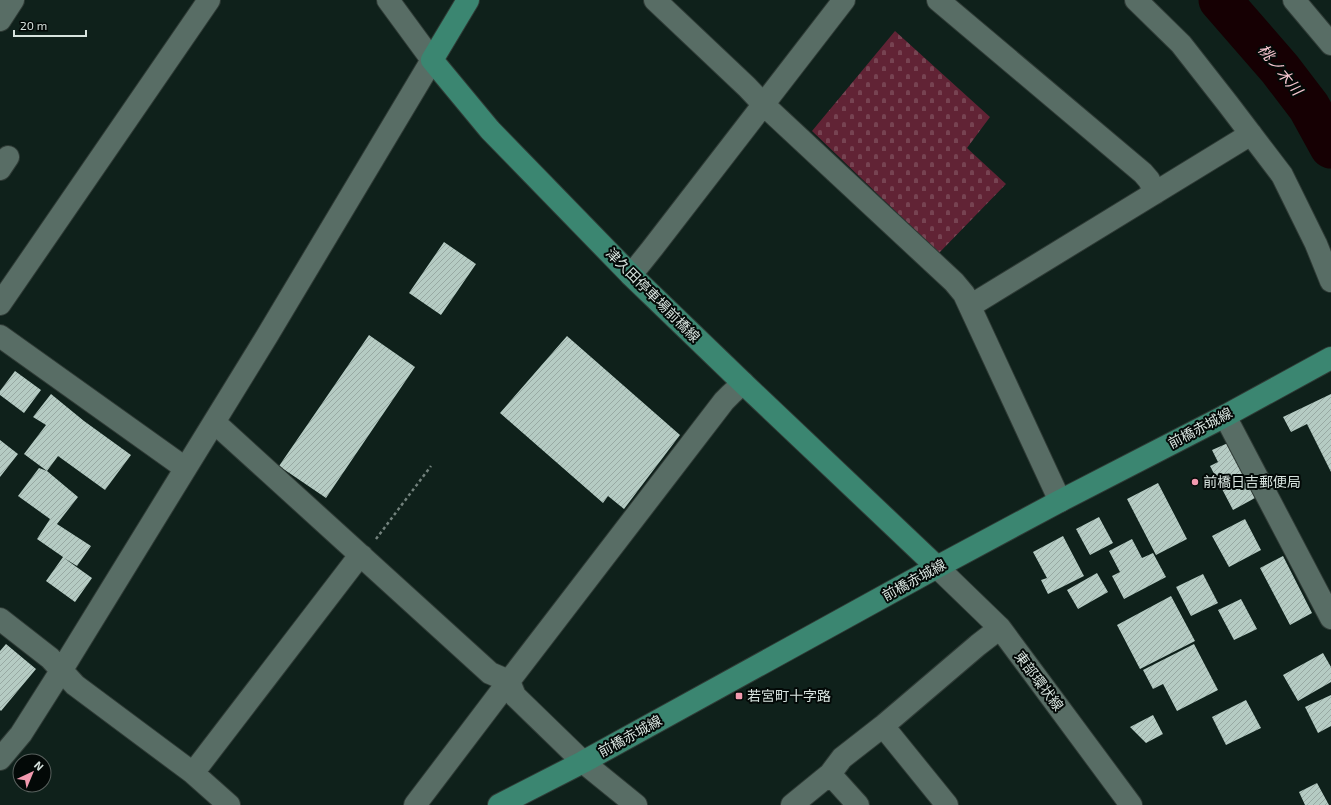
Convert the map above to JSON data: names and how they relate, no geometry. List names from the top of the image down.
{
  "streets": {
    "main road": ["津久田停車場前橋線", "前橋赤城線"],
    "street": ["東部環状線"]
  },
  "crossings": [
    ["津久田停車場前橋線", "前橋赤城線"],
    ["津久田停車場前橋線", "東部環状線"],
    ["前橋赤城線", "東部環状線"]
  ],
  "water": ["桃ノ木川"],
  "places": {
    "other": ["前橋日吉郵便局"],
    "transit": ["若宮町十字路"]
  },
  "scale_bar": "20 m",
  "north": "top right"
}
